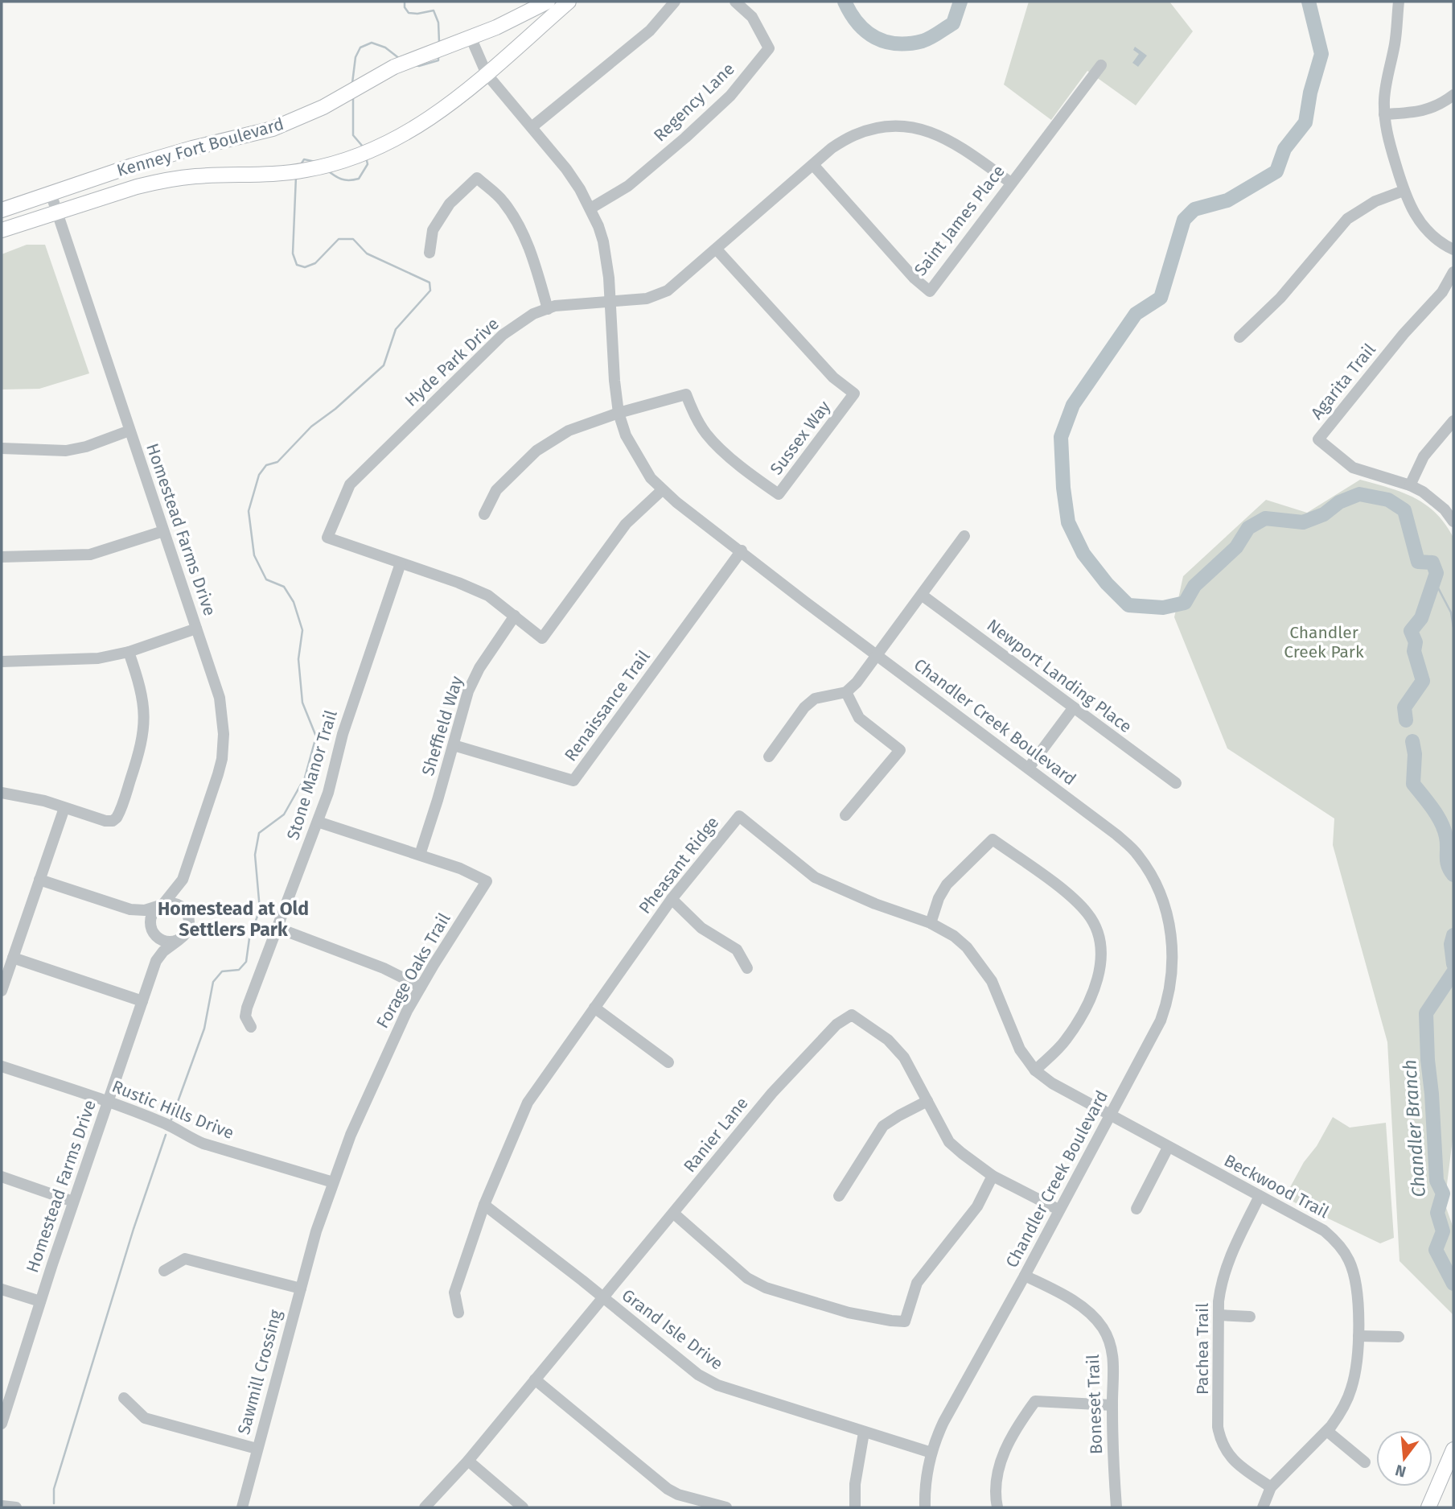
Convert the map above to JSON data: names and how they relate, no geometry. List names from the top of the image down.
{
  "streets": {
    "main road": ["Kenney Fort Boulevard"],
    "street": [
      "Regency Lane",
      "Saint James Place",
      "Hyde Park Drive",
      "Agarita Trail",
      "Sussex Way",
      "Homestead Farms Drive",
      "Newport Landing Place",
      "Renaissance Trail",
      "Chandler Creek Boulevard",
      "Sheffield Way",
      "Stone Manor Trail",
      "Pheasant Ridge",
      "Forage Oaks Trail",
      "Rustic Hills Drive",
      "Ranier Lane",
      "Beckwood Trail",
      "Grand Isle Drive",
      "Pachea Trail",
      "Sawmill Crossing",
      "Boneset Trail"
    ]
  },
  "crossings": [
    ["Regency Lane", "Chandler Creek Boulevard"],
    ["Kenney Fort Boulevard", "Homestead Farms Drive"],
    ["Kenney Fort Boulevard", "Chandler Creek Boulevard"],
    ["Saint James Place", "Hyde Park Drive"],
    ["Hyde Park Drive", "Sussex Way"],
    ["Hyde Park Drive", "Chandler Creek Boulevard"],
    ["Hyde Park Drive", "Sheffield Way"],
    ["Hyde Park Drive", "Stone Manor Trail"],
    ["Sussex Way", "Chandler Creek Boulevard"],
    ["Homestead Farms Drive", "Rustic Hills Drive"],
    ["Renaissance Trail", "Chandler Creek Boulevard"],
    ["Renaissance Trail", "Sheffield Way"],
    ["Chandler Creek Boulevard", "Pheasant Ridge"],
    ["Chandler Creek Boulevard", "Ranier Lane"],
    ["Chandler Creek Boulevard", "Beckwood Trail"],
    ["Chandler Creek Boulevard", "Grand Isle Drive"],
    ["Chandler Creek Boulevard", "Boneset Trail"],
    ["Sheffield Way", "Forage Oaks Trail"],
    ["Stone Manor Trail", "Forage Oaks Trail"],
    ["Pheasant Ridge", "Beckwood Trail"],
    ["Pheasant Ridge", "Grand Isle Drive"],
    ["Forage Oaks Trail", "Rustic Hills Drive"],
    ["Forage Oaks Trail", "Sawmill Crossing"],
    ["Ranier Lane", "Grand Isle Drive"],
    ["Beckwood Trail", "Pachea Trail"]
  ],
  "districts": ["Homestead at Old Settlers Park"],
  "water": ["Chandler Branch"],
  "parks": ["Chandler Creek Park"],
  "north": "bottom"
}
